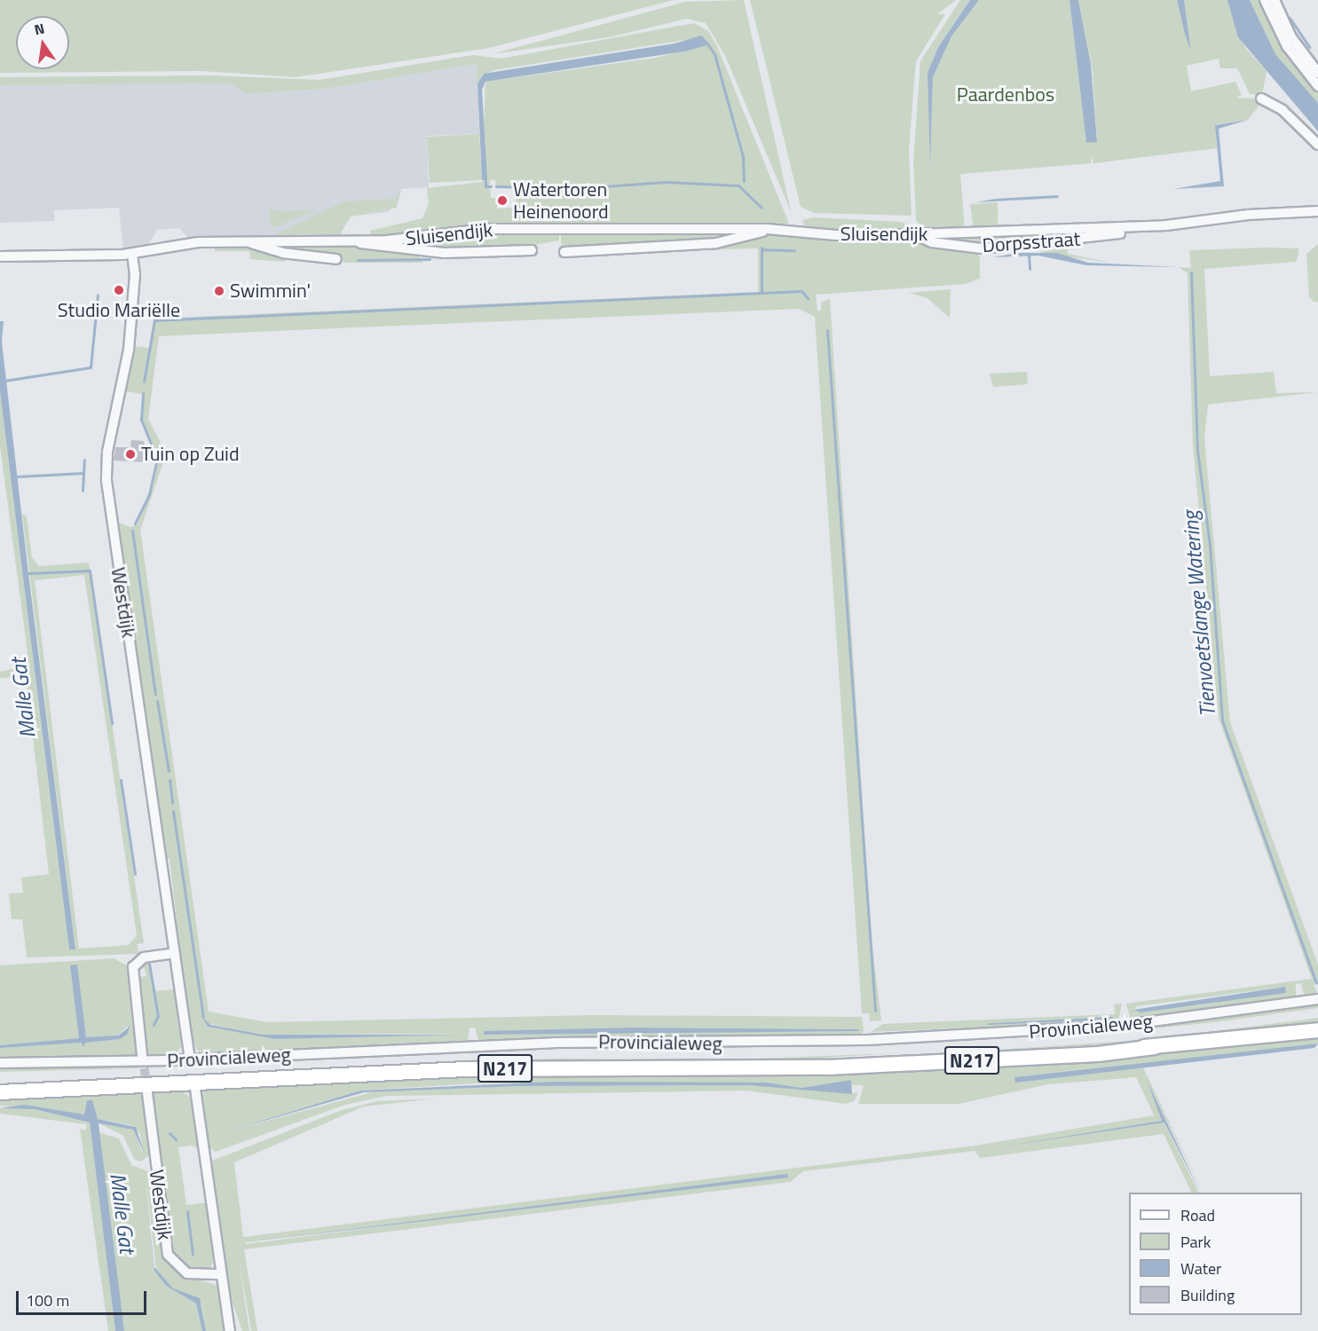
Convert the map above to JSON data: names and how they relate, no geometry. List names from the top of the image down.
{
  "streets": {
    "main road": ["Provincialeweg", "N217"],
    "street": ["Sluisendijk", "Dorpsstraat", "Westdijk"]
  },
  "crossings": [
    ["Sluisendijk", "Dorpsstraat"],
    ["Sluisendijk", "Westdijk"],
    ["Westdijk", "Provincialeweg"]
  ],
  "water": ["Tienvoetslange Watering", "Malle Gat"],
  "parks": ["Paardenbos"],
  "places": [
    "Watertoren Heinenoord",
    "Studio Mariëlle",
    "Swimmin'",
    "Tuin op Zuid"
  ],
  "legend": [
    "Road",
    "Park",
    "Water",
    "Building"
  ],
  "scale_bar": "100 m",
  "north": "top"
}
